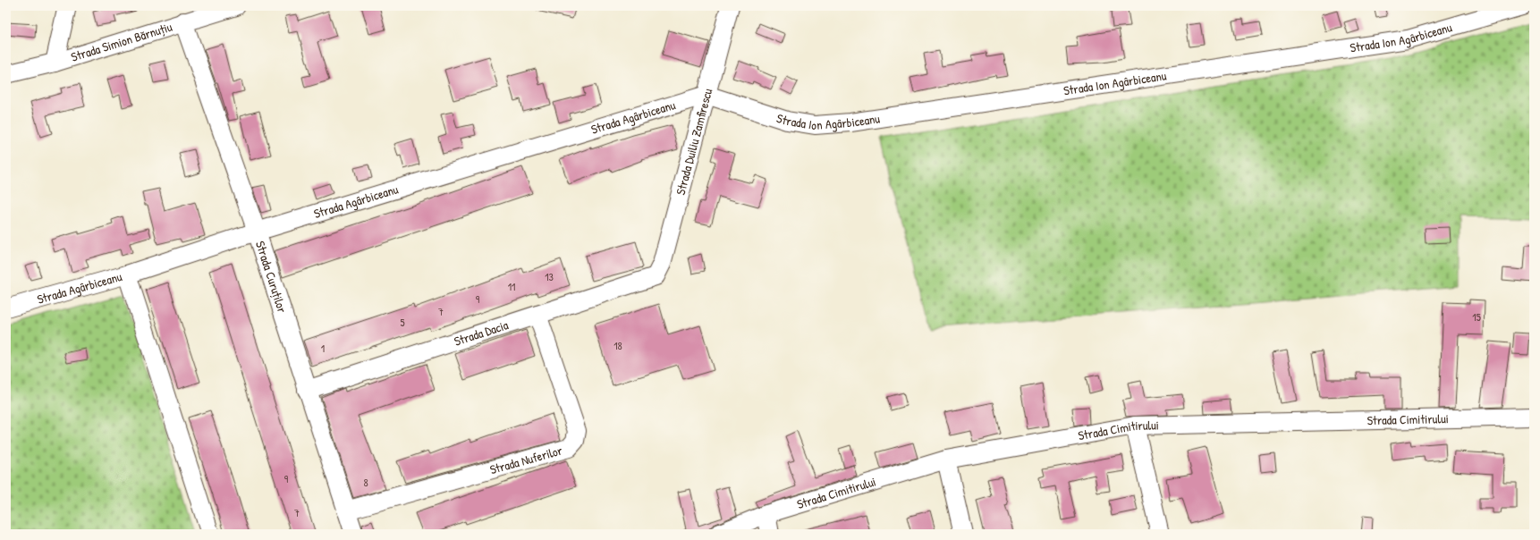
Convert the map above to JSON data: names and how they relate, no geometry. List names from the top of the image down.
{
  "streets": {
    "street": [
      "Strada Ion Agârbiceanu",
      "Strada Simion Bărnuțiu",
      "Strada Agârbiceanu",
      "Strada Duiliu Zamfirescu",
      "Strada Curuților",
      "Strada Dacia",
      "Strada Cimitirului",
      "Strada Nuferilor"
    ]
  },
  "crossings": [
    ["Strada Ion Agârbiceanu", "Strada Agârbiceanu"],
    ["Strada Ion Agârbiceanu", "Strada Duiliu Zamfirescu"],
    ["Strada Simion Bărnuțiu", "Strada Curuților"],
    ["Strada Agârbiceanu", "Strada Duiliu Zamfirescu"],
    ["Strada Agârbiceanu", "Strada Curuților"],
    ["Strada Duiliu Zamfirescu", "Strada Dacia"],
    ["Strada Curuților", "Strada Dacia"],
    ["Strada Curuților", "Strada Nuferilor"],
    ["Strada Dacia", "Strada Nuferilor"]
  ],
  "house_numbers": [
    "13",
    "11",
    "9",
    "7",
    "15",
    "5",
    "18",
    "1",
    "9",
    "8",
    "7"
  ]
}
